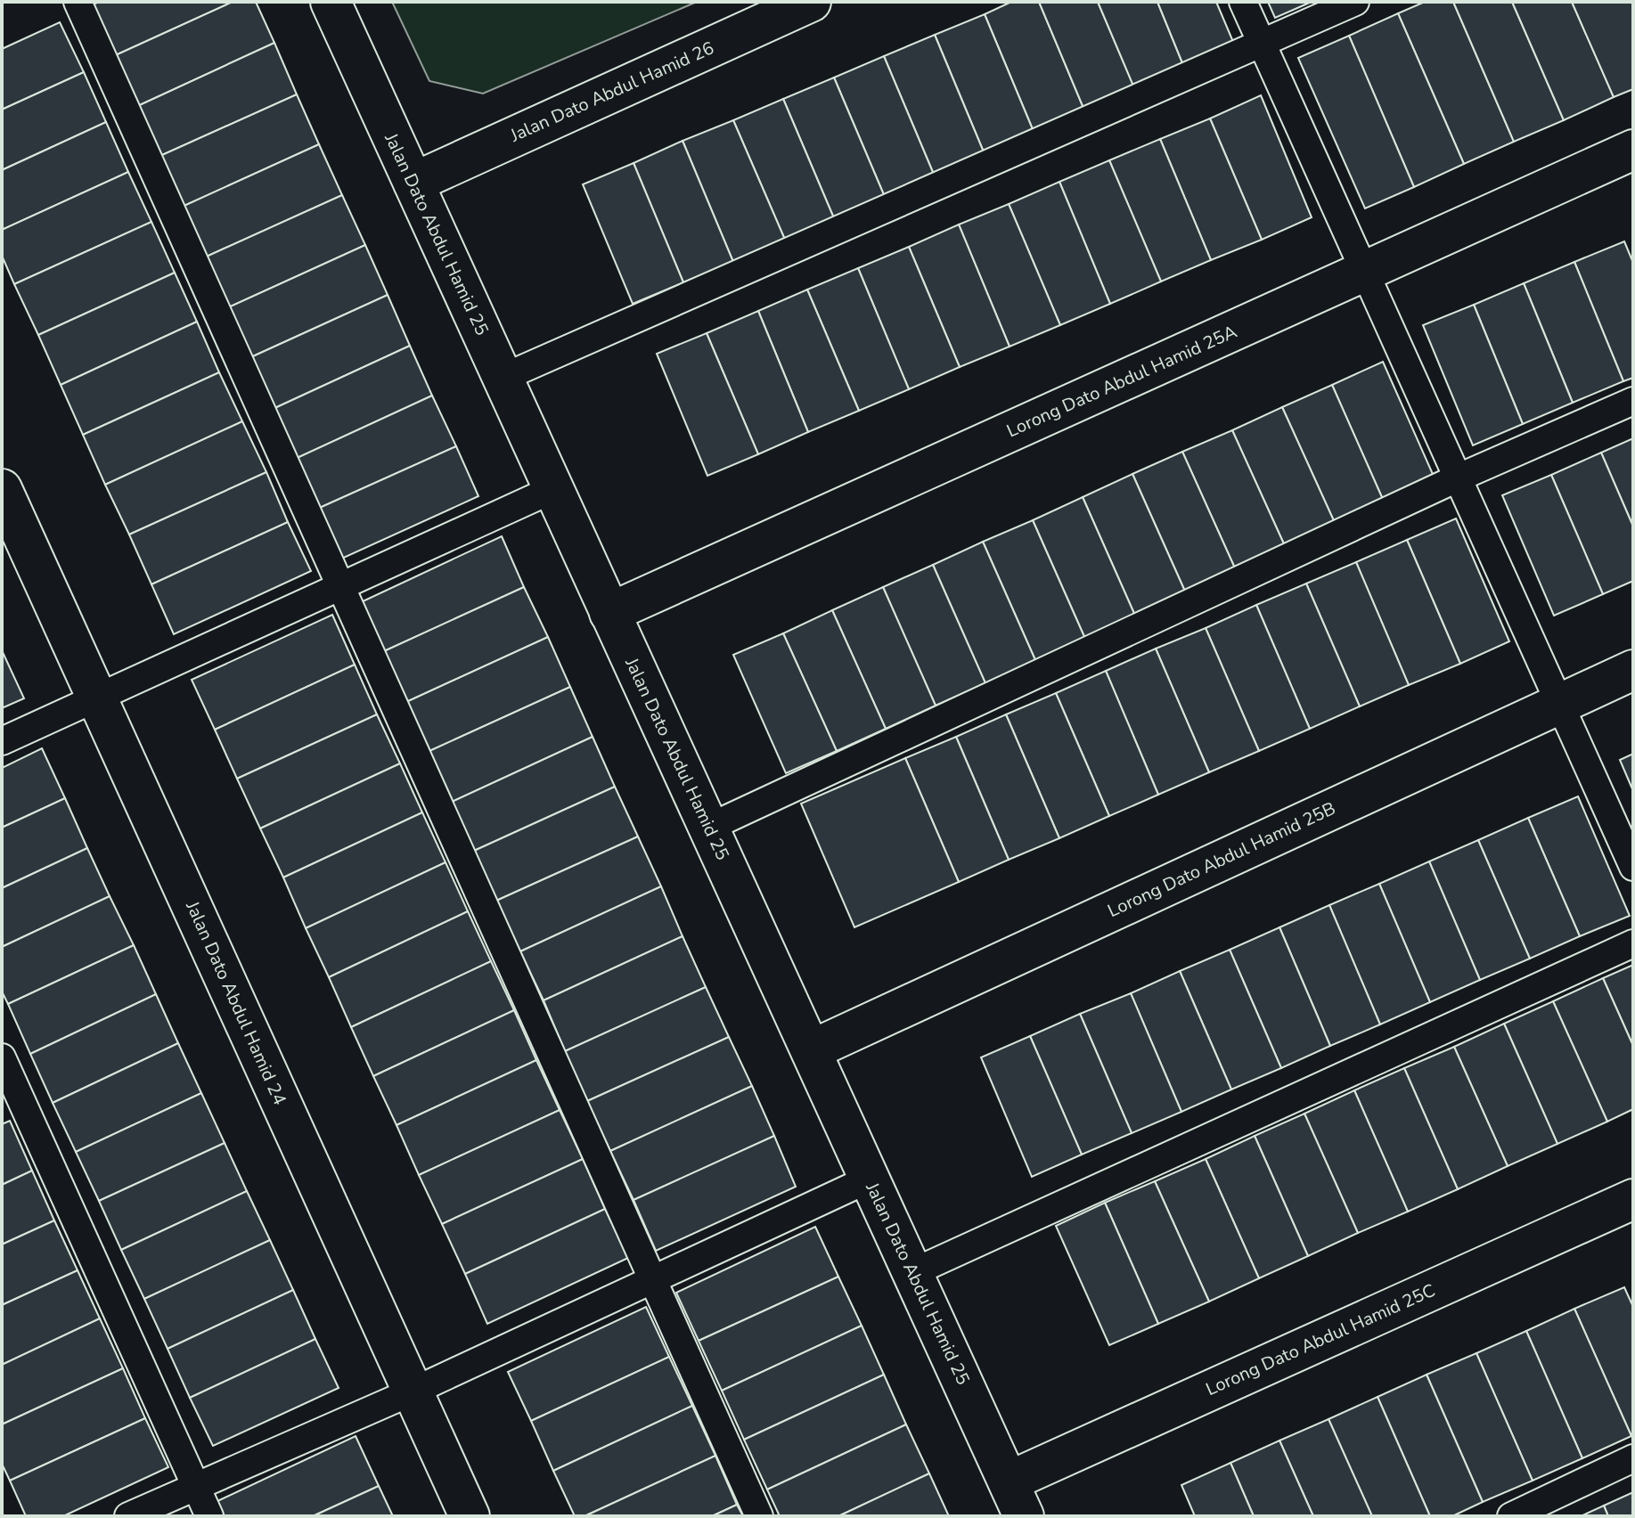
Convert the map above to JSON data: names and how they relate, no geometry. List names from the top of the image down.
{
  "streets": {
    "street": [
      "Jalan Dato Abdul Hamid 26",
      "Jalan Dato Abdul Hamid 25",
      "Lorong Dato Abdul Hamid 25A",
      "Lorong Dato Abdul Hamid 25B",
      "Jalan Dato Abdul Hamid 24",
      "Lorong Dato Abdul Hamid 25C"
    ]
  },
  "crossings": [
    ["Jalan Dato Abdul Hamid 26", "Jalan Dato Abdul Hamid 25"],
    ["Jalan Dato Abdul Hamid 25", "Lorong Dato Abdul Hamid 25A"],
    ["Jalan Dato Abdul Hamid 25", "Lorong Dato Abdul Hamid 25B"],
    ["Jalan Dato Abdul Hamid 25", "Lorong Dato Abdul Hamid 25C"]
  ]
}
